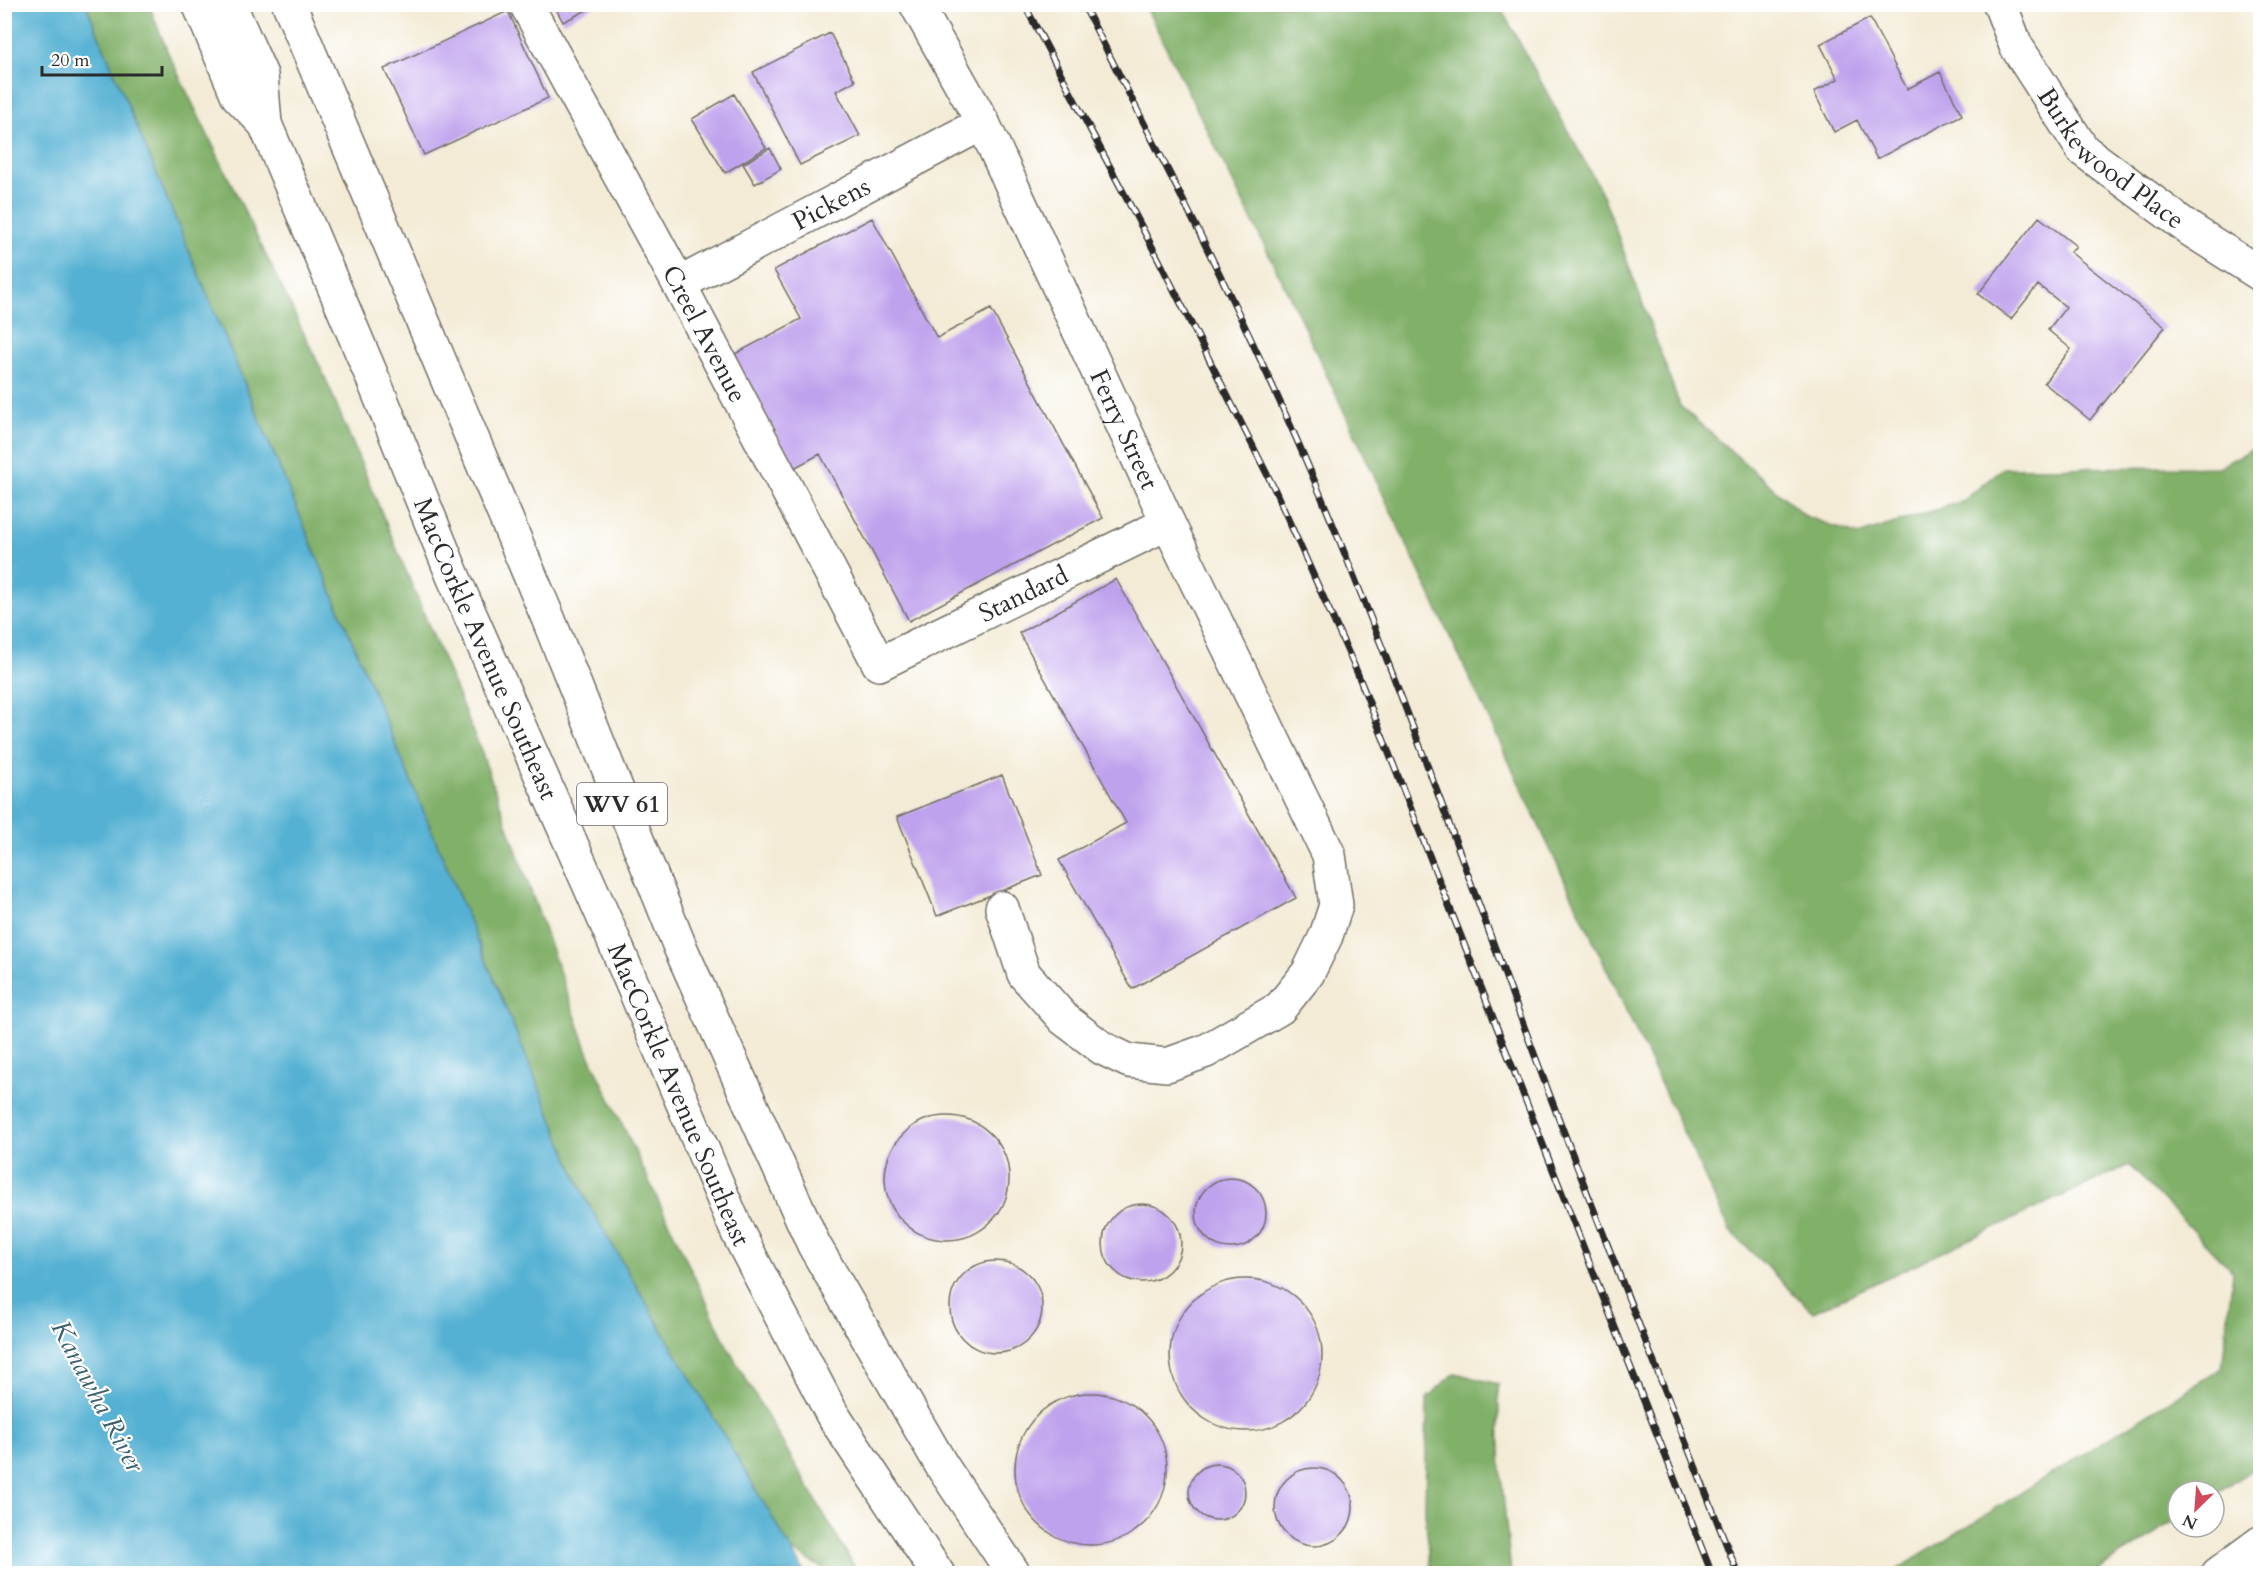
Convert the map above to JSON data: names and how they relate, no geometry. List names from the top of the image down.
{
  "streets": {
    "main road": [
      "Burkewood Place",
      "Pickens",
      "Creel Avenue",
      "Ferry Street",
      "Standard",
      "MacCorkle Avenue Southeast",
      "WV 61"
    ]
  },
  "crossings": [
    ["Pickens", "Creel Avenue"],
    ["Pickens", "Ferry Street"],
    ["Creel Avenue", "Standard"],
    ["Ferry Street", "Standard"],
    ["MacCorkle Avenue Southeast", "WV 61"]
  ],
  "water": ["Kanawha River"],
  "scale_bar": "20 m",
  "north": "bottom left"
}
